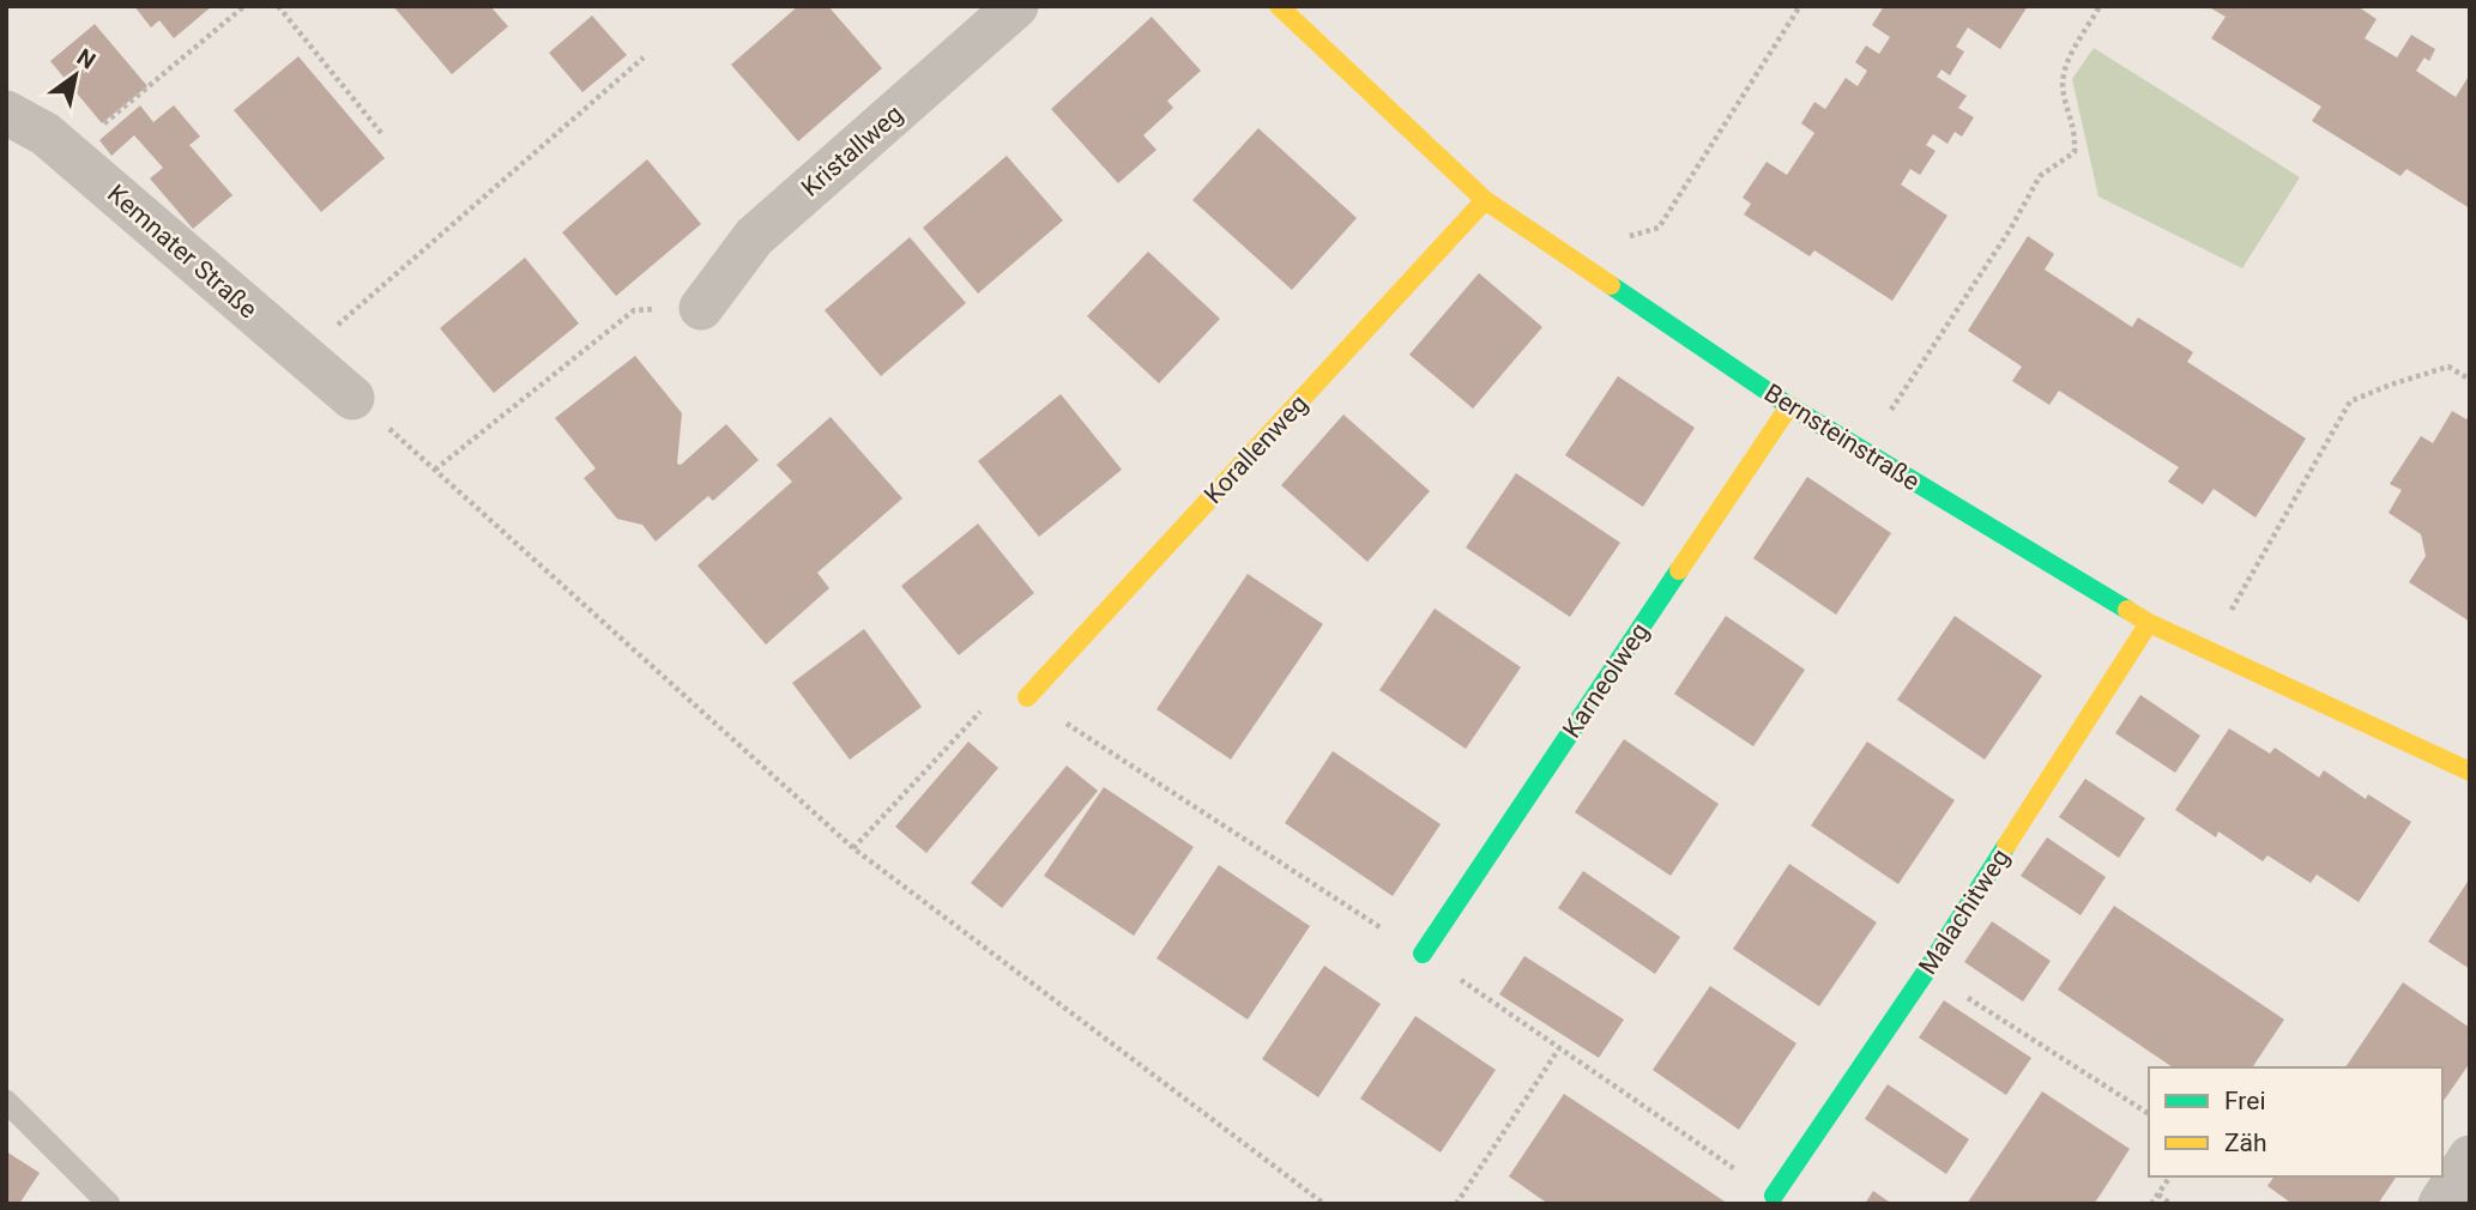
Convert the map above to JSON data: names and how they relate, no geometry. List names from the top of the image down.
{
  "streets": {
    "street": [
      "Kristallweg",
      "Kemnater Straße",
      "Bernsteinstraße",
      "Korallenweg",
      "Karneolweg",
      "Malachitweg"
    ]
  },
  "crossings": [
    ["Bernsteinstraße", "Korallenweg"],
    ["Bernsteinstraße", "Karneolweg"],
    ["Bernsteinstraße", "Malachitweg"]
  ],
  "legend": ["Frei", "Zäh"],
  "north": "top right"
}
